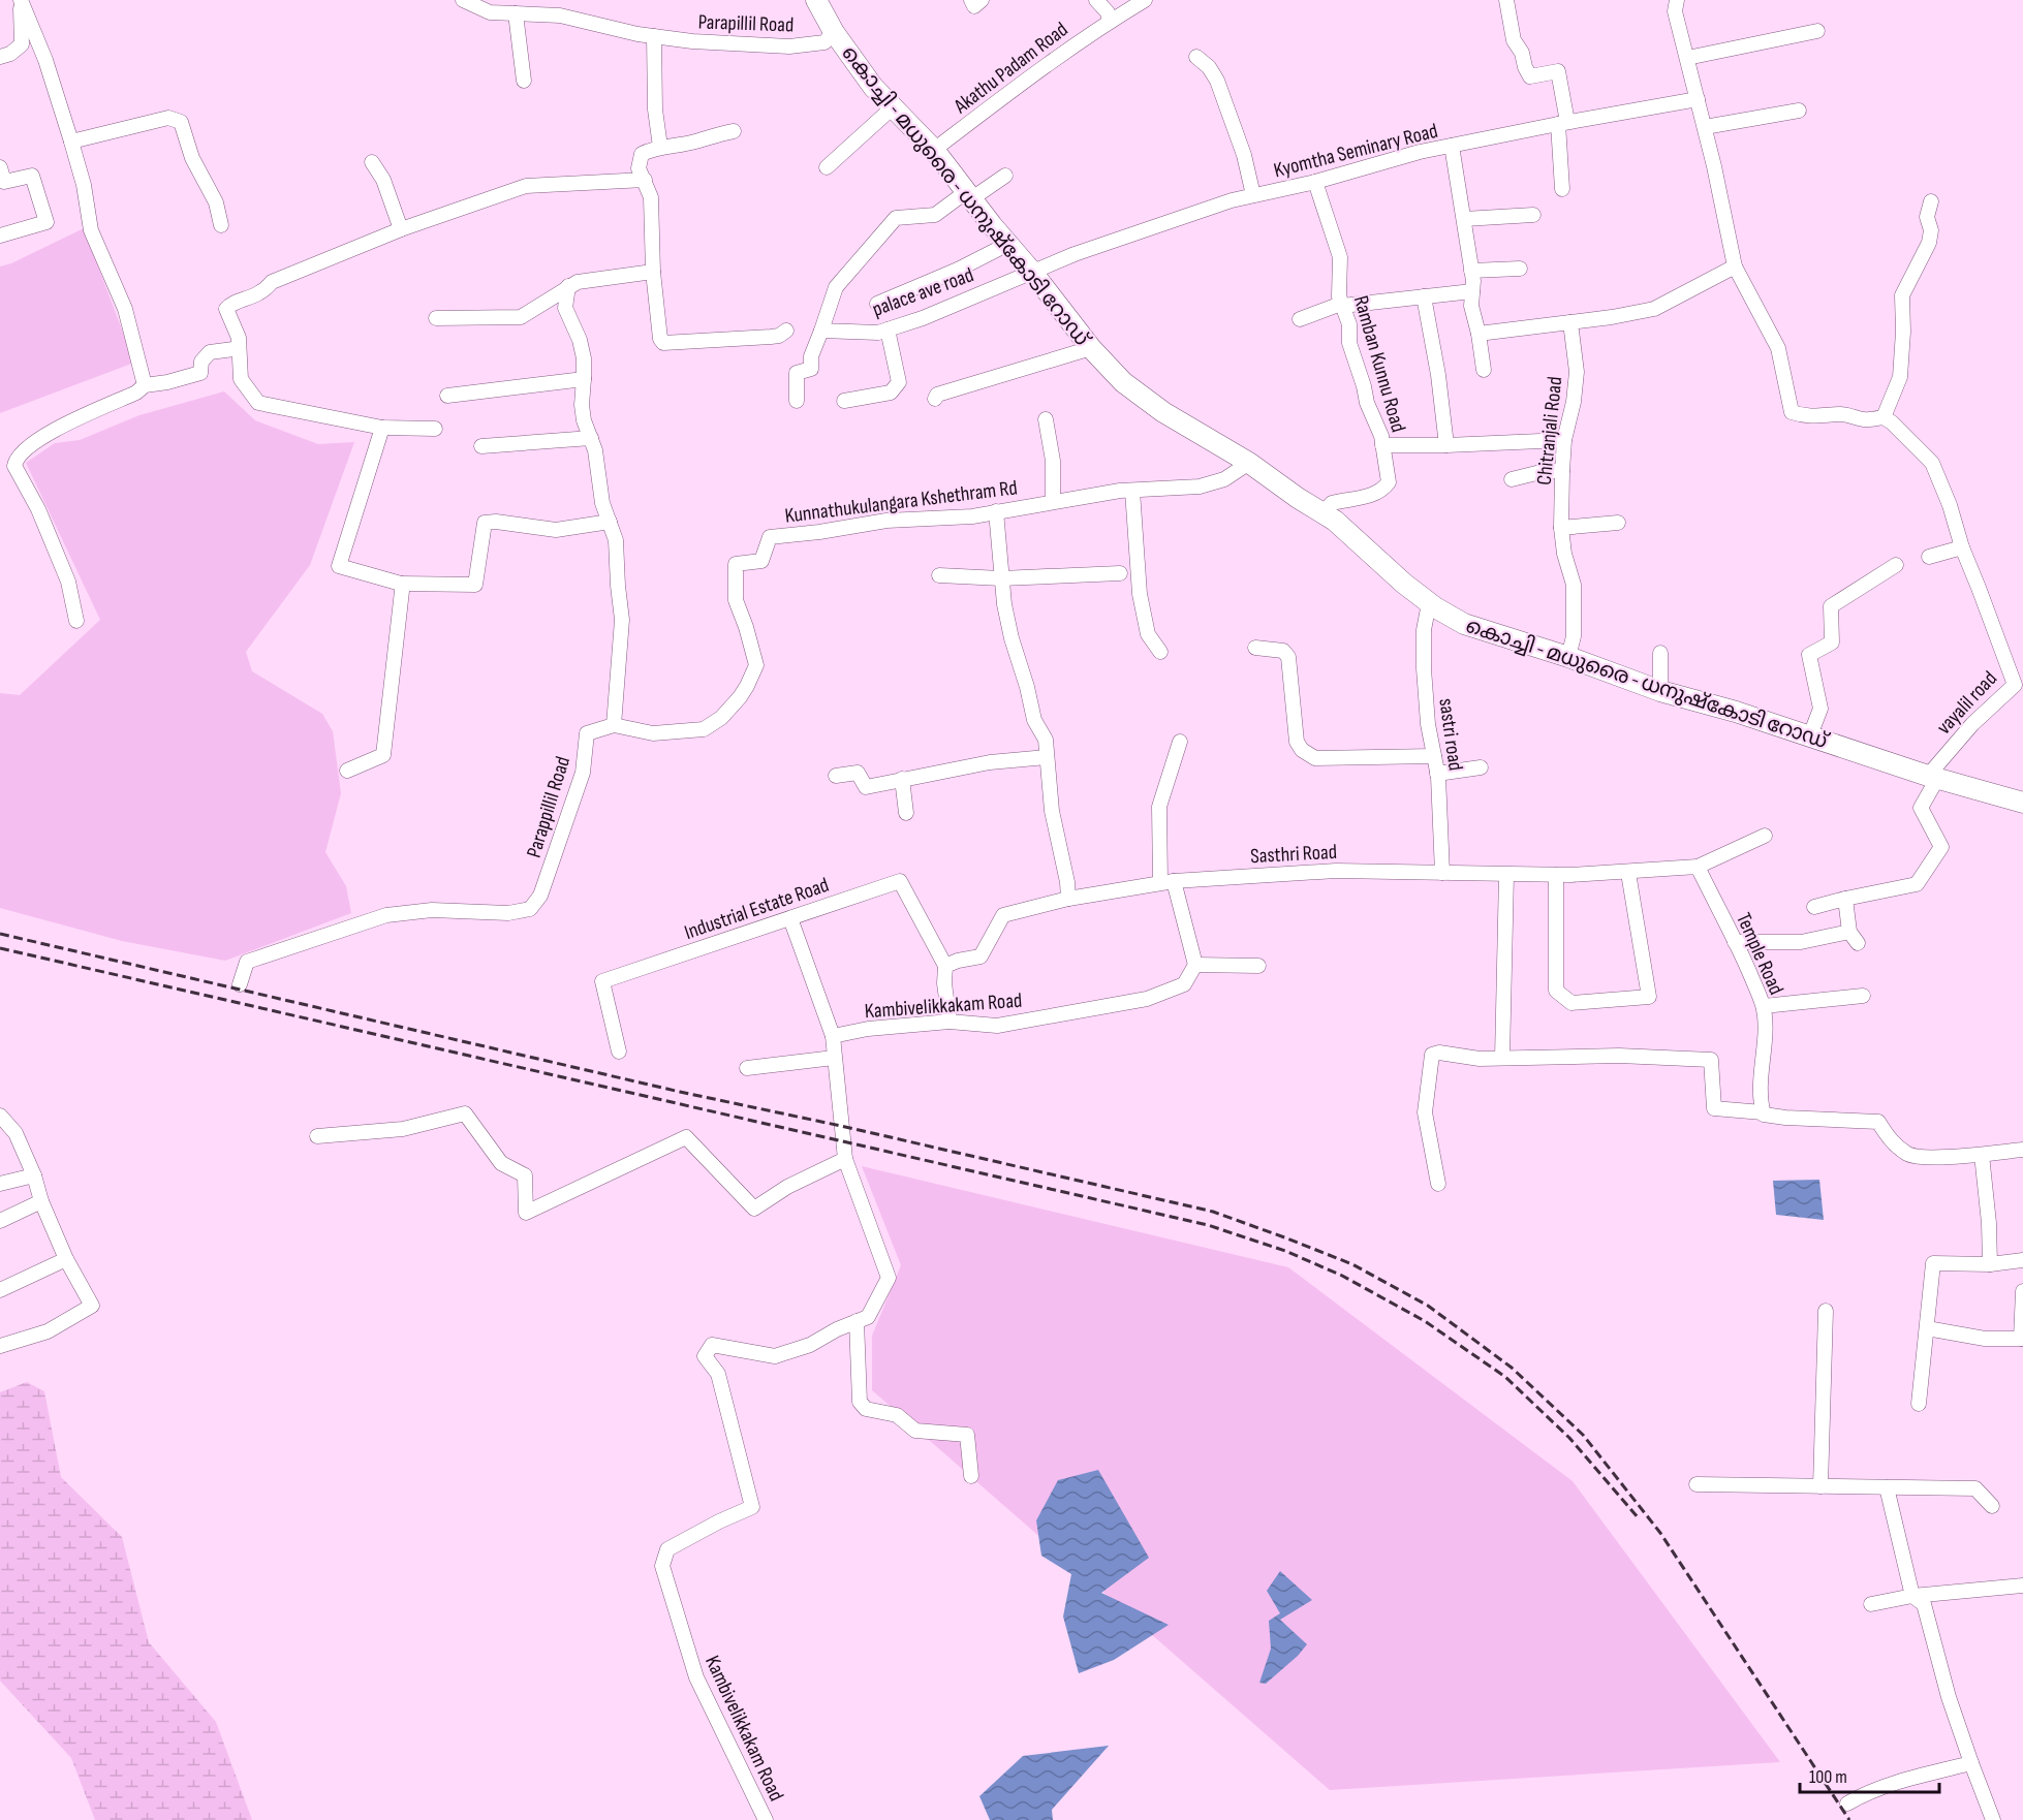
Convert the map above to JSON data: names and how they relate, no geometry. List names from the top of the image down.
{
  "streets": {
    "highway": ["കൊച്ചി - മധുരൈ - ധനുഷ്‌കോടി റോഡ്"],
    "street": [
      "Parapillil Road",
      "Akathu Padam Road",
      "Kyomtha Seminary Road",
      "palace ave road",
      "Ramban Kunnu Road",
      "Chitranjali Road",
      "Kunnathukulangara Kshethram Rd",
      "vayalil road",
      "sastri road",
      "Parappillil Road",
      "Sasthri Road",
      "Industrial Estate Road",
      "Temple Road",
      "Kambivelikkakam Road"
    ]
  },
  "crossings": [
    ["Parapillil Road", "കൊച്ചി - മധുരൈ - ധനുഷ്‌കോടി റോഡ്"],
    ["Akathu Padam Road", "കൊച്ചി - മധുരൈ - ധനുഷ്‌കോടി റോഡ്"],
    ["Kyomtha Seminary Road", "കൊച്ചി - മധുരൈ - ധനുഷ്‌കോടി റോഡ്"],
    ["Kyomtha Seminary Road", "palace ave road"],
    ["Kyomtha Seminary Road", "Ramban Kunnu Road"],
    ["കൊച്ചി - മധുരൈ - ധനുഷ്‌കോടി റോഡ്", "palace ave road"],
    ["കൊച്ചി - മധുരൈ - ധനുഷ്‌കോടി റോഡ്", "Ramban Kunnu Road"],
    ["കൊച്ചി - മധുരൈ - ധനുഷ്‌കോടി റോഡ്", "Chitranjali Road"],
    ["കൊച്ചി - മധുരൈ - ധനുഷ്‌കോടി റോഡ്", "Kunnathukulangara Kshethram Rd"],
    ["കൊച്ചി - മധുരൈ - ധനുഷ്‌കോടി റോഡ്", "vayalil road"],
    ["കൊച്ചി - മധുരൈ - ധനുഷ്‌കോടി റോഡ്", "sastri road"],
    ["Kunnathukulangara Kshethram Rd", "Parappillil Road"],
    ["sastri road", "Sasthri Road"],
    ["Sasthri Road", "Industrial Estate Road"]
  ],
  "scale_bar": "100 m"
}
